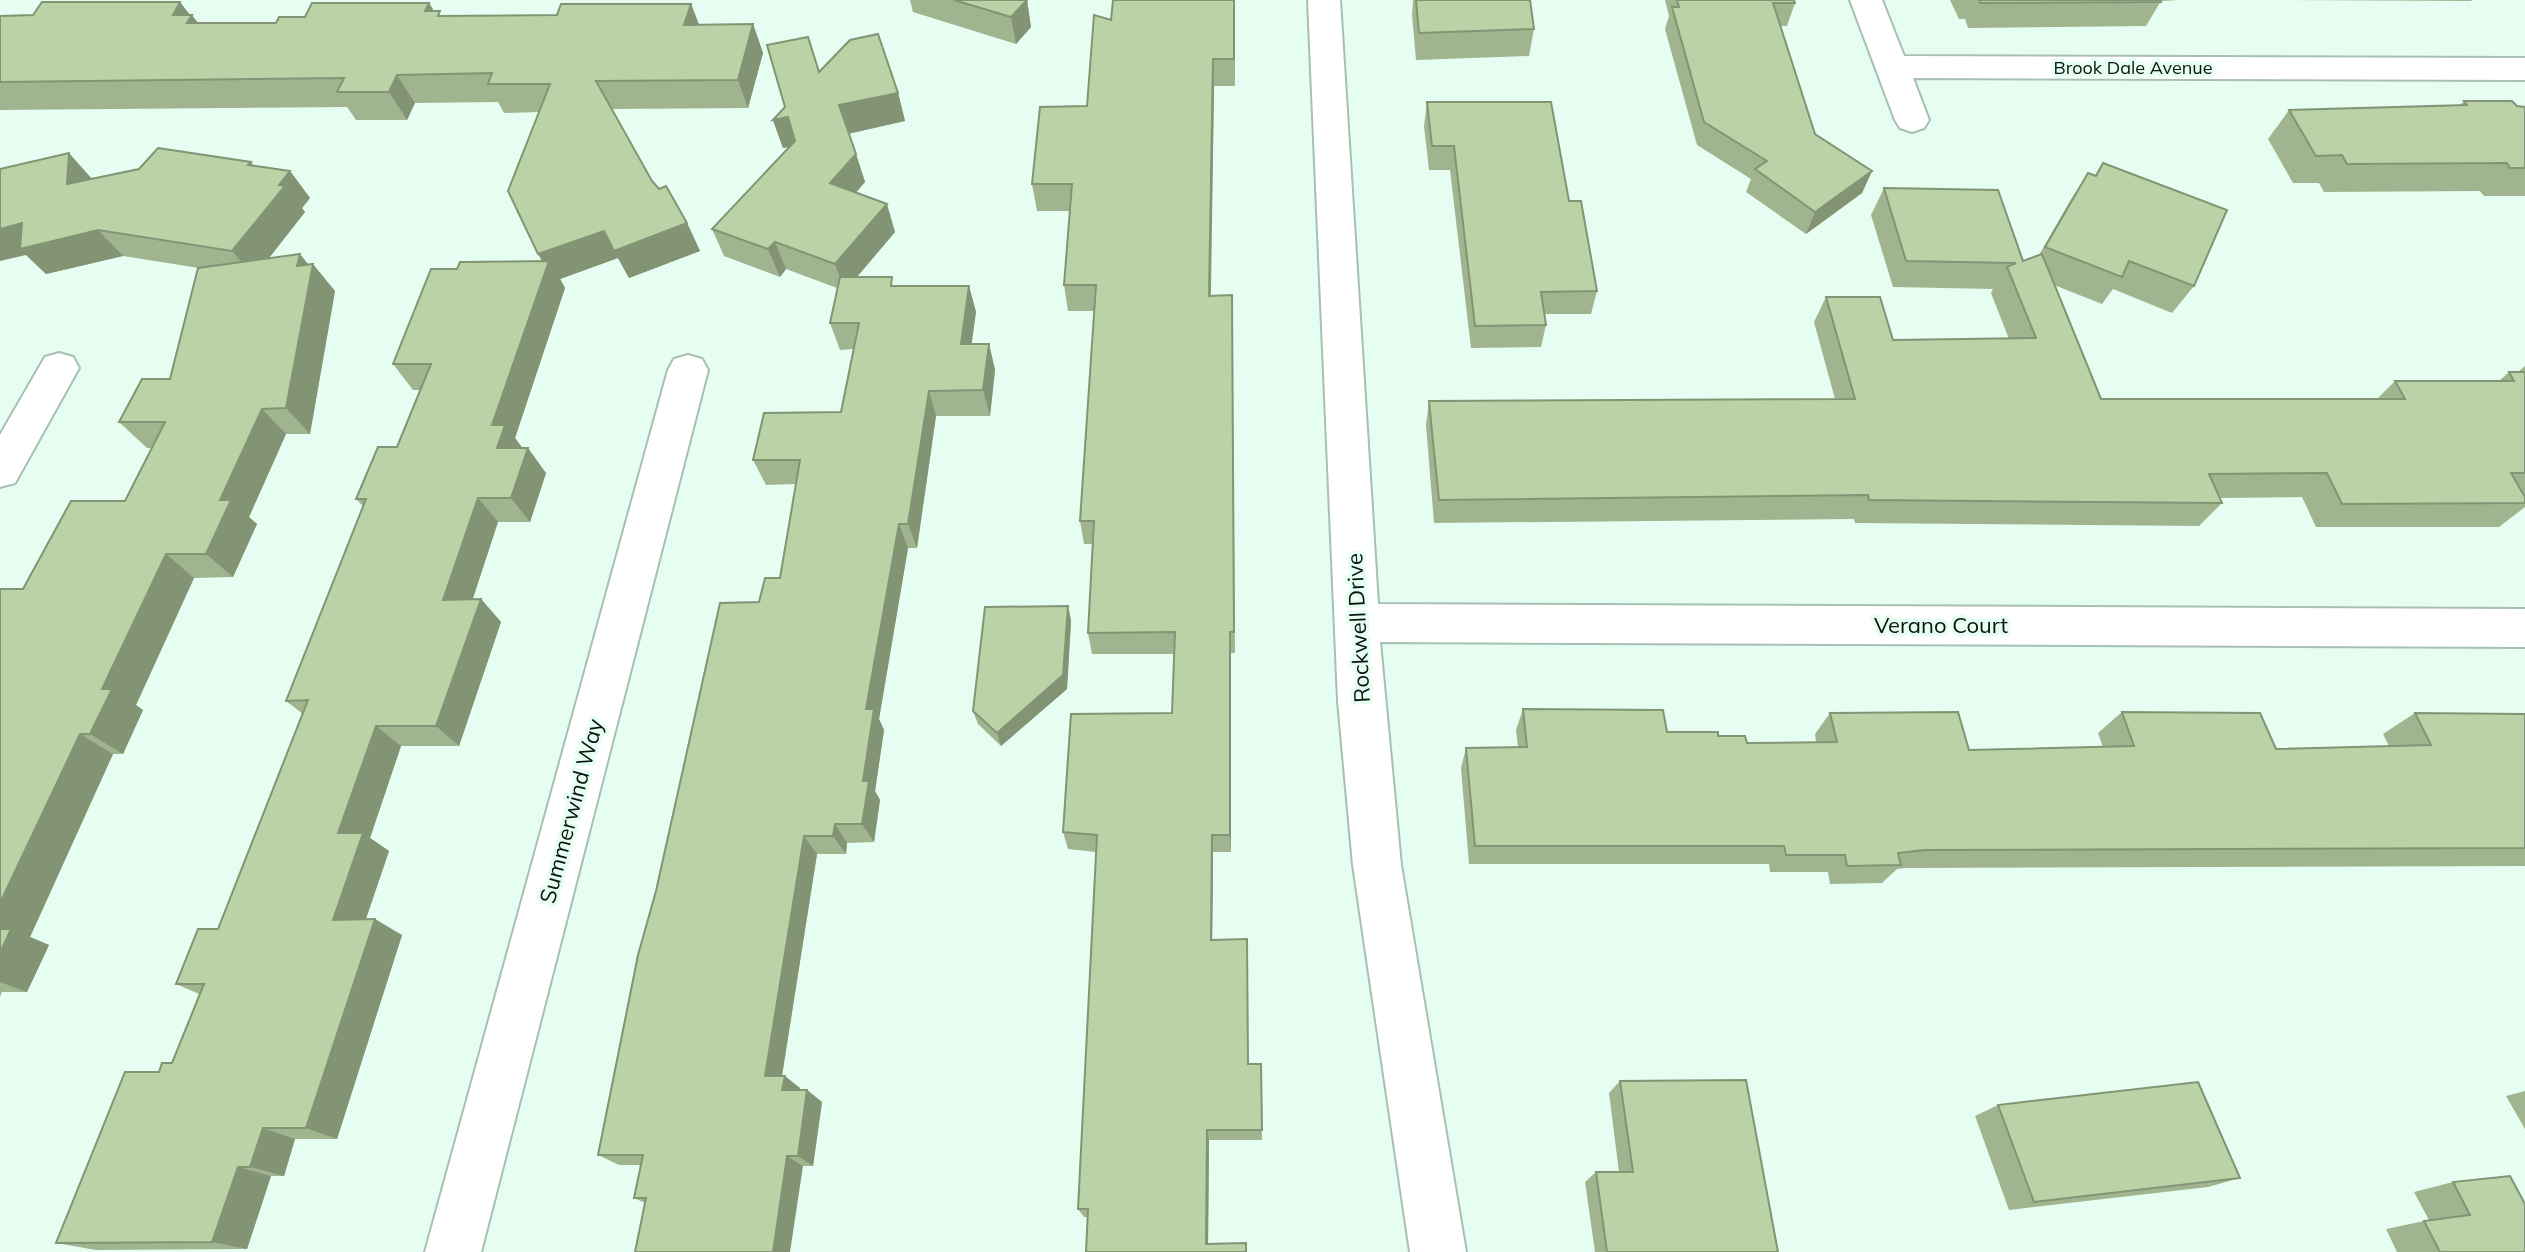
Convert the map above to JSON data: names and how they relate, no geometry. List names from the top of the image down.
{
  "streets": {
    "street": [
      "Brook Dale Avenue",
      "Verano Court",
      "Rockwell Drive",
      "Summerwind Way"
    ]
  },
  "crossings": [
    ["Verano Court", "Rockwell Drive"]
  ]
}
